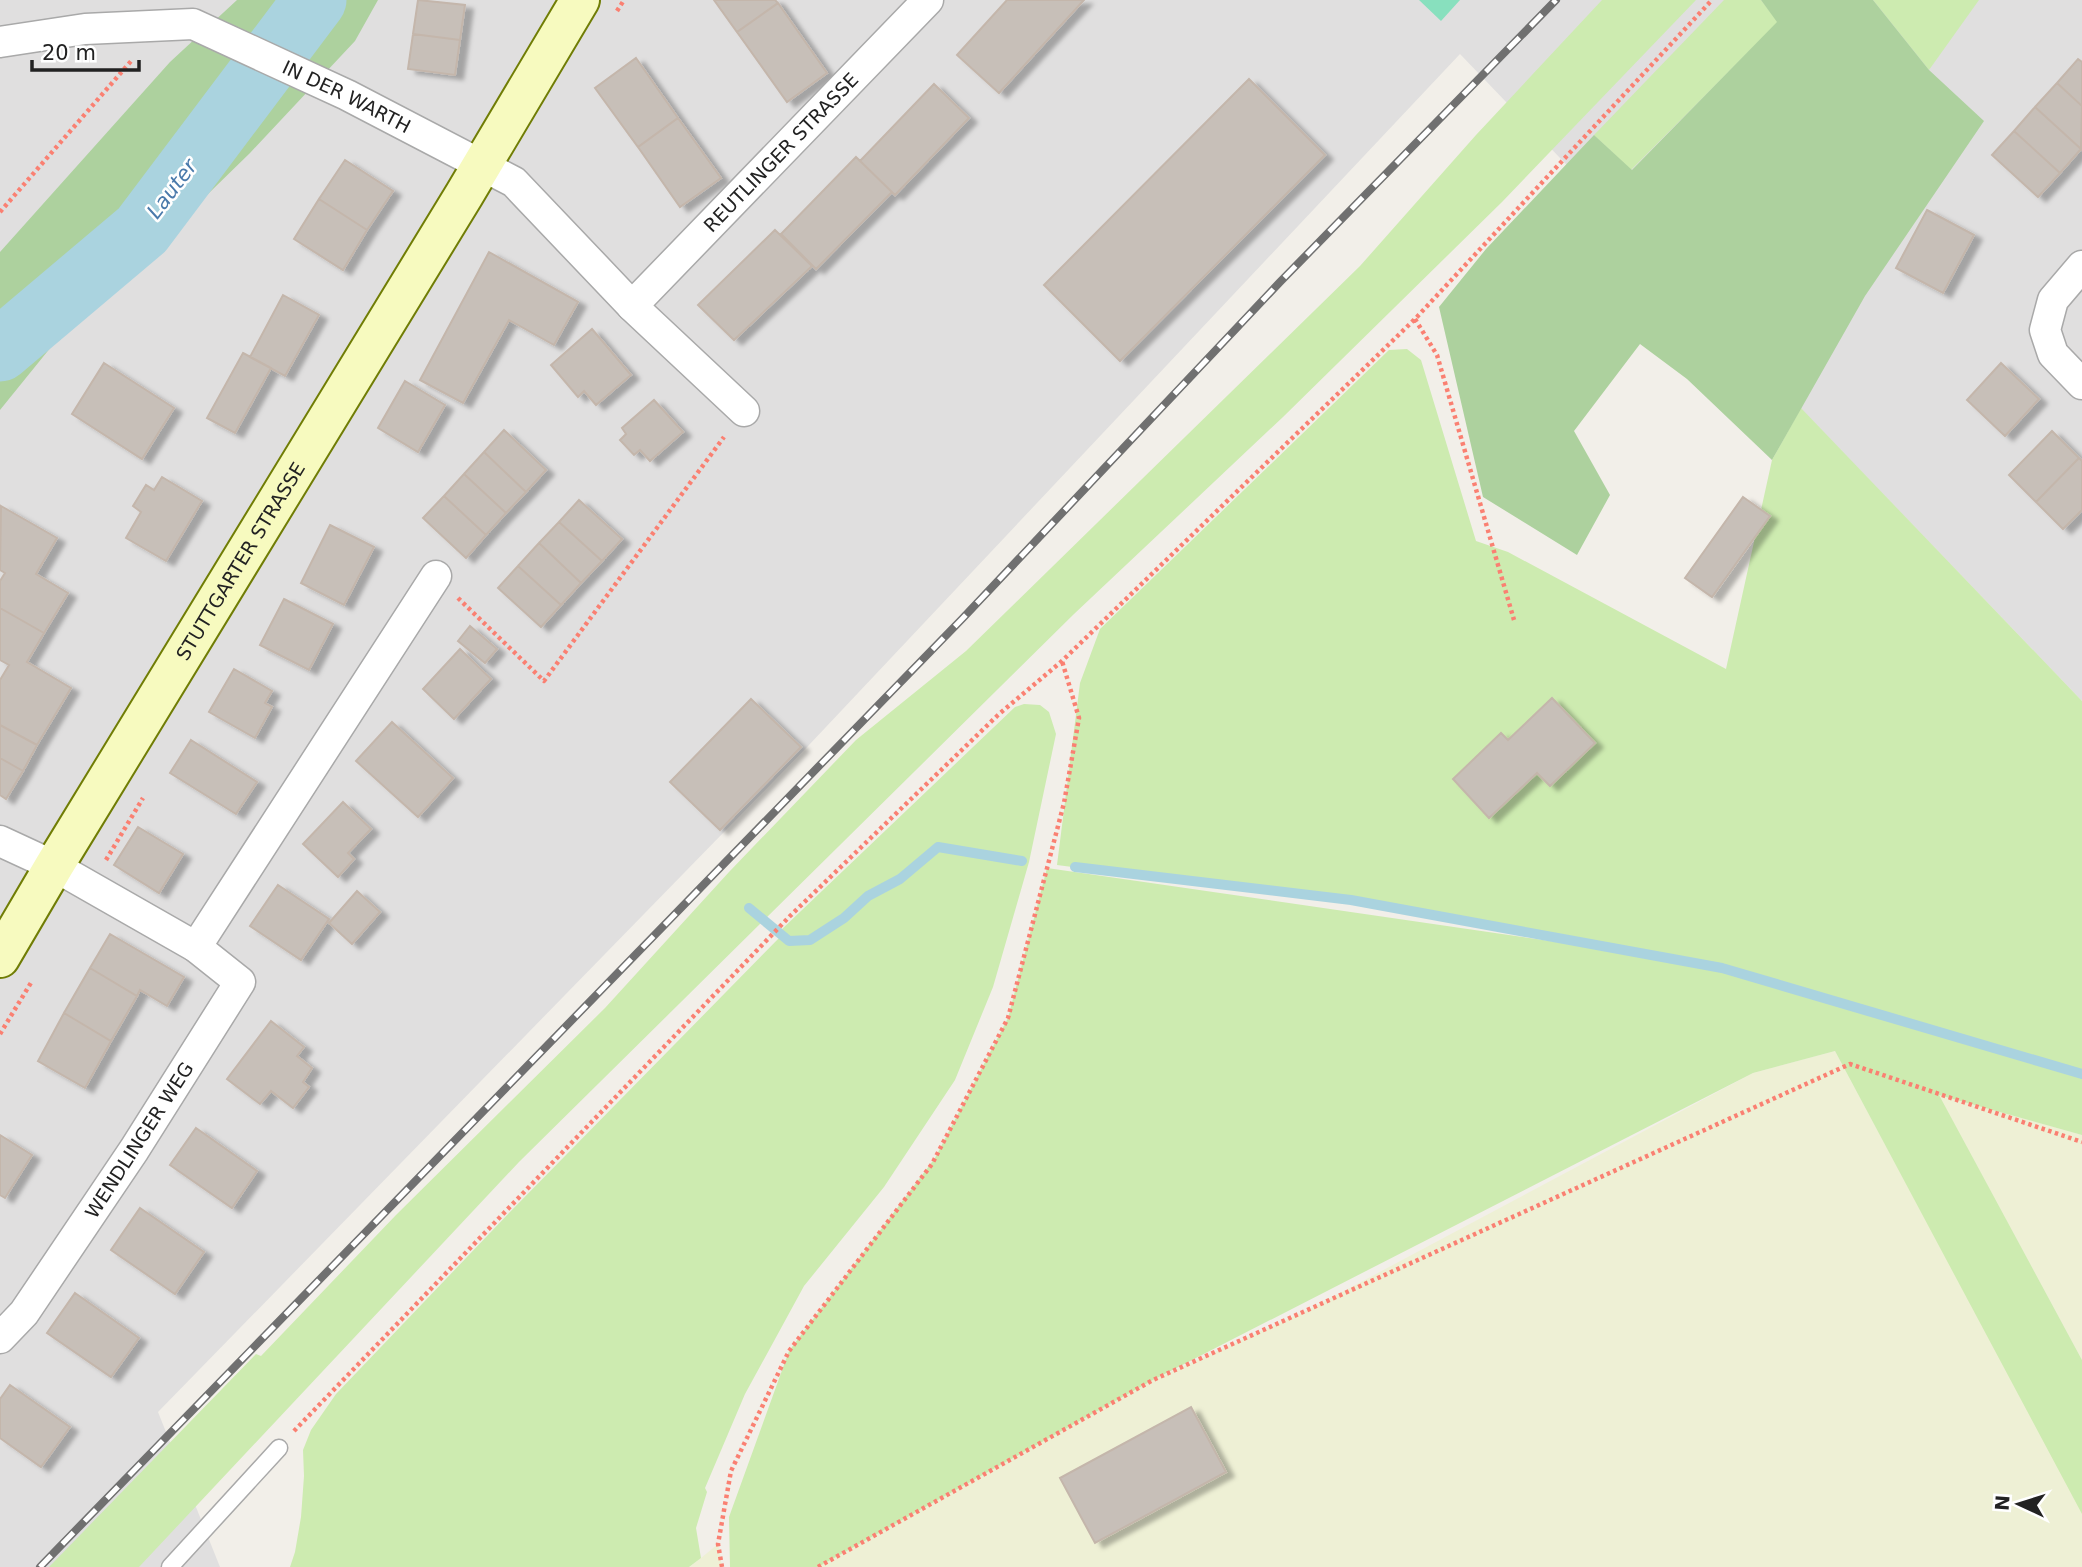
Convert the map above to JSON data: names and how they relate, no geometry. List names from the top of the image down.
{
  "streets": {
    "main road": ["STUTTGARTER STRASSE"],
    "street": ["IN DER WARTH", "REUTLINGER STRASSE", "WENDLINGER WEG"]
  },
  "crossings": [
    ["IN DER WARTH", "STUTTGARTER STRASSE"],
    ["STUTTGARTER STRASSE", "WENDLINGER WEG"]
  ],
  "water": ["Lauter"],
  "scale_bar": "20 m",
  "north": "left"
}
